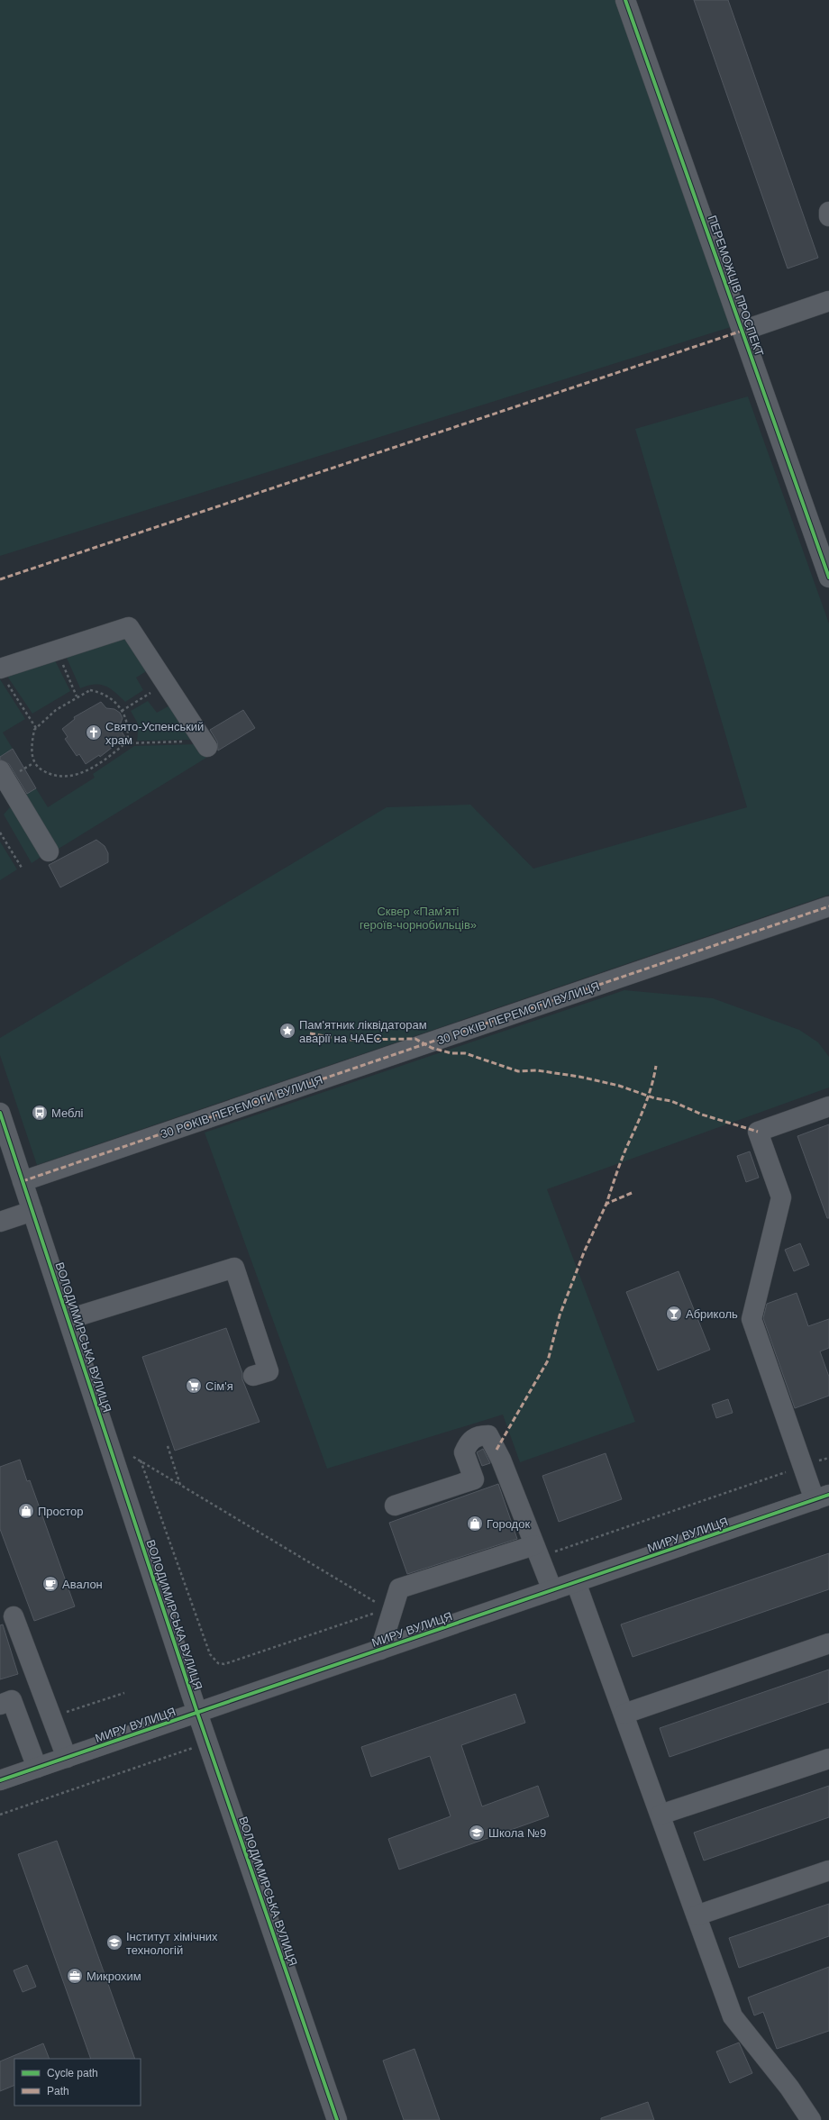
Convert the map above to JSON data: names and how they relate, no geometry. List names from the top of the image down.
{
  "streets": {
    "street": [
      "ПЕРЕМОЖЦІВ ПРОСПЕКТ",
      "30 РОКІВ ПЕРЕМОГИ ВУЛИЦЯ",
      "ВОЛОДИМИРСЬКА ВУЛИЦЯ",
      "МИРУ ВУЛИЦЯ"
    ]
  },
  "crossings": [
    ["30 РОКІВ ПЕРЕМОГИ ВУЛИЦЯ", "ВОЛОДИМИРСЬКА ВУЛИЦЯ"],
    ["ВОЛОДИМИРСЬКА ВУЛИЦЯ", "МИРУ ВУЛИЦЯ"]
  ],
  "parks": ["Сквер «Пам'яті героїв-чорнобильців»"],
  "places": {
    "church": ["Свято-Успенський храм"],
    "place": ["Пам'ятник ліквідаторам аварії на ЧАЕС"],
    "bus stop": ["Меблі"],
    "bar": ["Абриколь"],
    "supermarket": ["Сім'я"],
    "shop": ["Простор", "Городок"],
    "cafe": ["Авалон"],
    "school or university": ["Школа №9", "Інститут хімічних технологій"],
    "office": ["Микрохим"]
  },
  "legend": ["Cycle path", "Path"]
}
